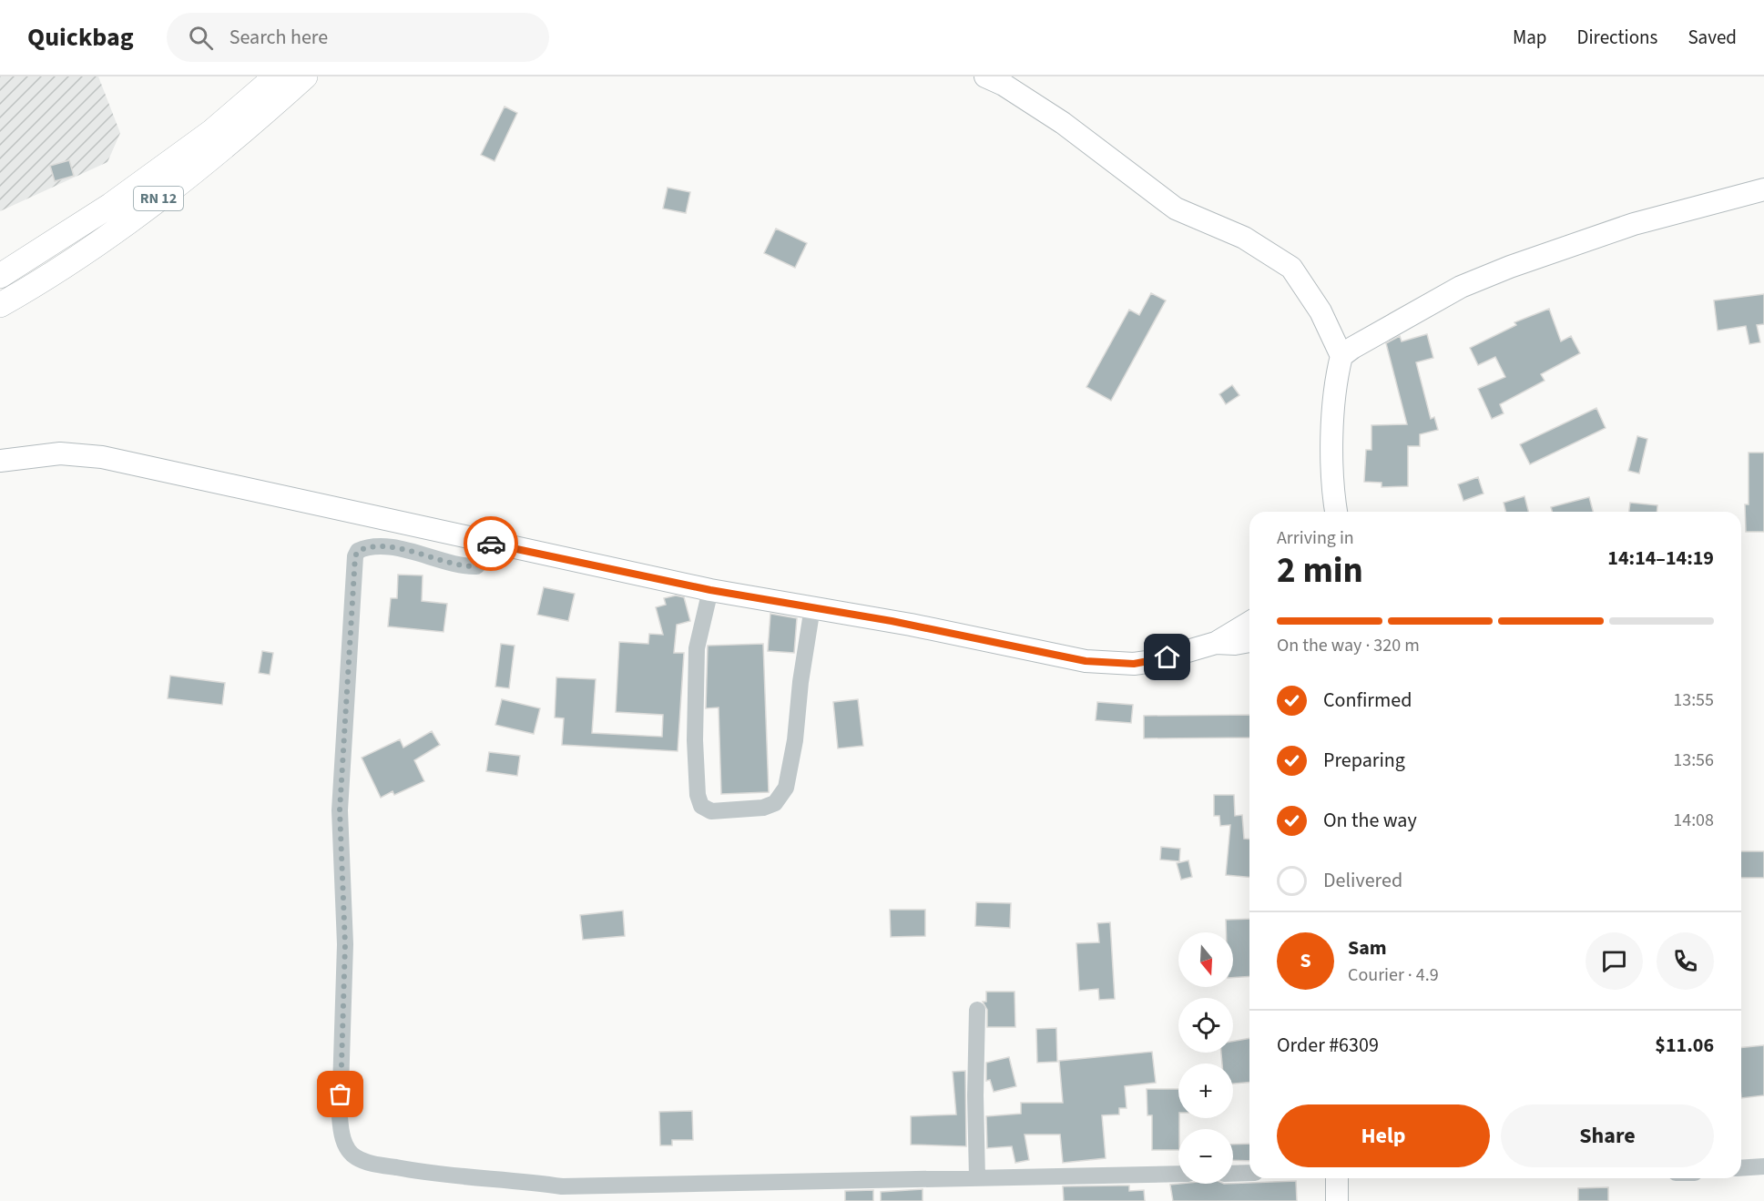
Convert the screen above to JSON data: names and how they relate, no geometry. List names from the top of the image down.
{
  "streets": {
    "highway": ["RN 12"]
  },
  "north": "bottom",
  "page": {
    "header": "Quickbag",
    "search": "Search here",
    "nav": ["Map", "Directions", "Saved"],
    "heading": ["2 min", "Arriving in", "14:14–14:19"],
    "panel": [
      "Sam",
      "Courier · 4.9",
      "Order #6309",
      "$11.06"
    ],
    "bar": "On the way · 320 m",
    "list": [
      ["Confirmed", "13:55"],
      ["Preparing", "13:56"],
      ["On the way", "14:08"],
      "Delivered"
    ],
    "map_buttons": ["+", "−"],
    "round": "S",
    "buttons": ["Help", "Share"]
  }
}
